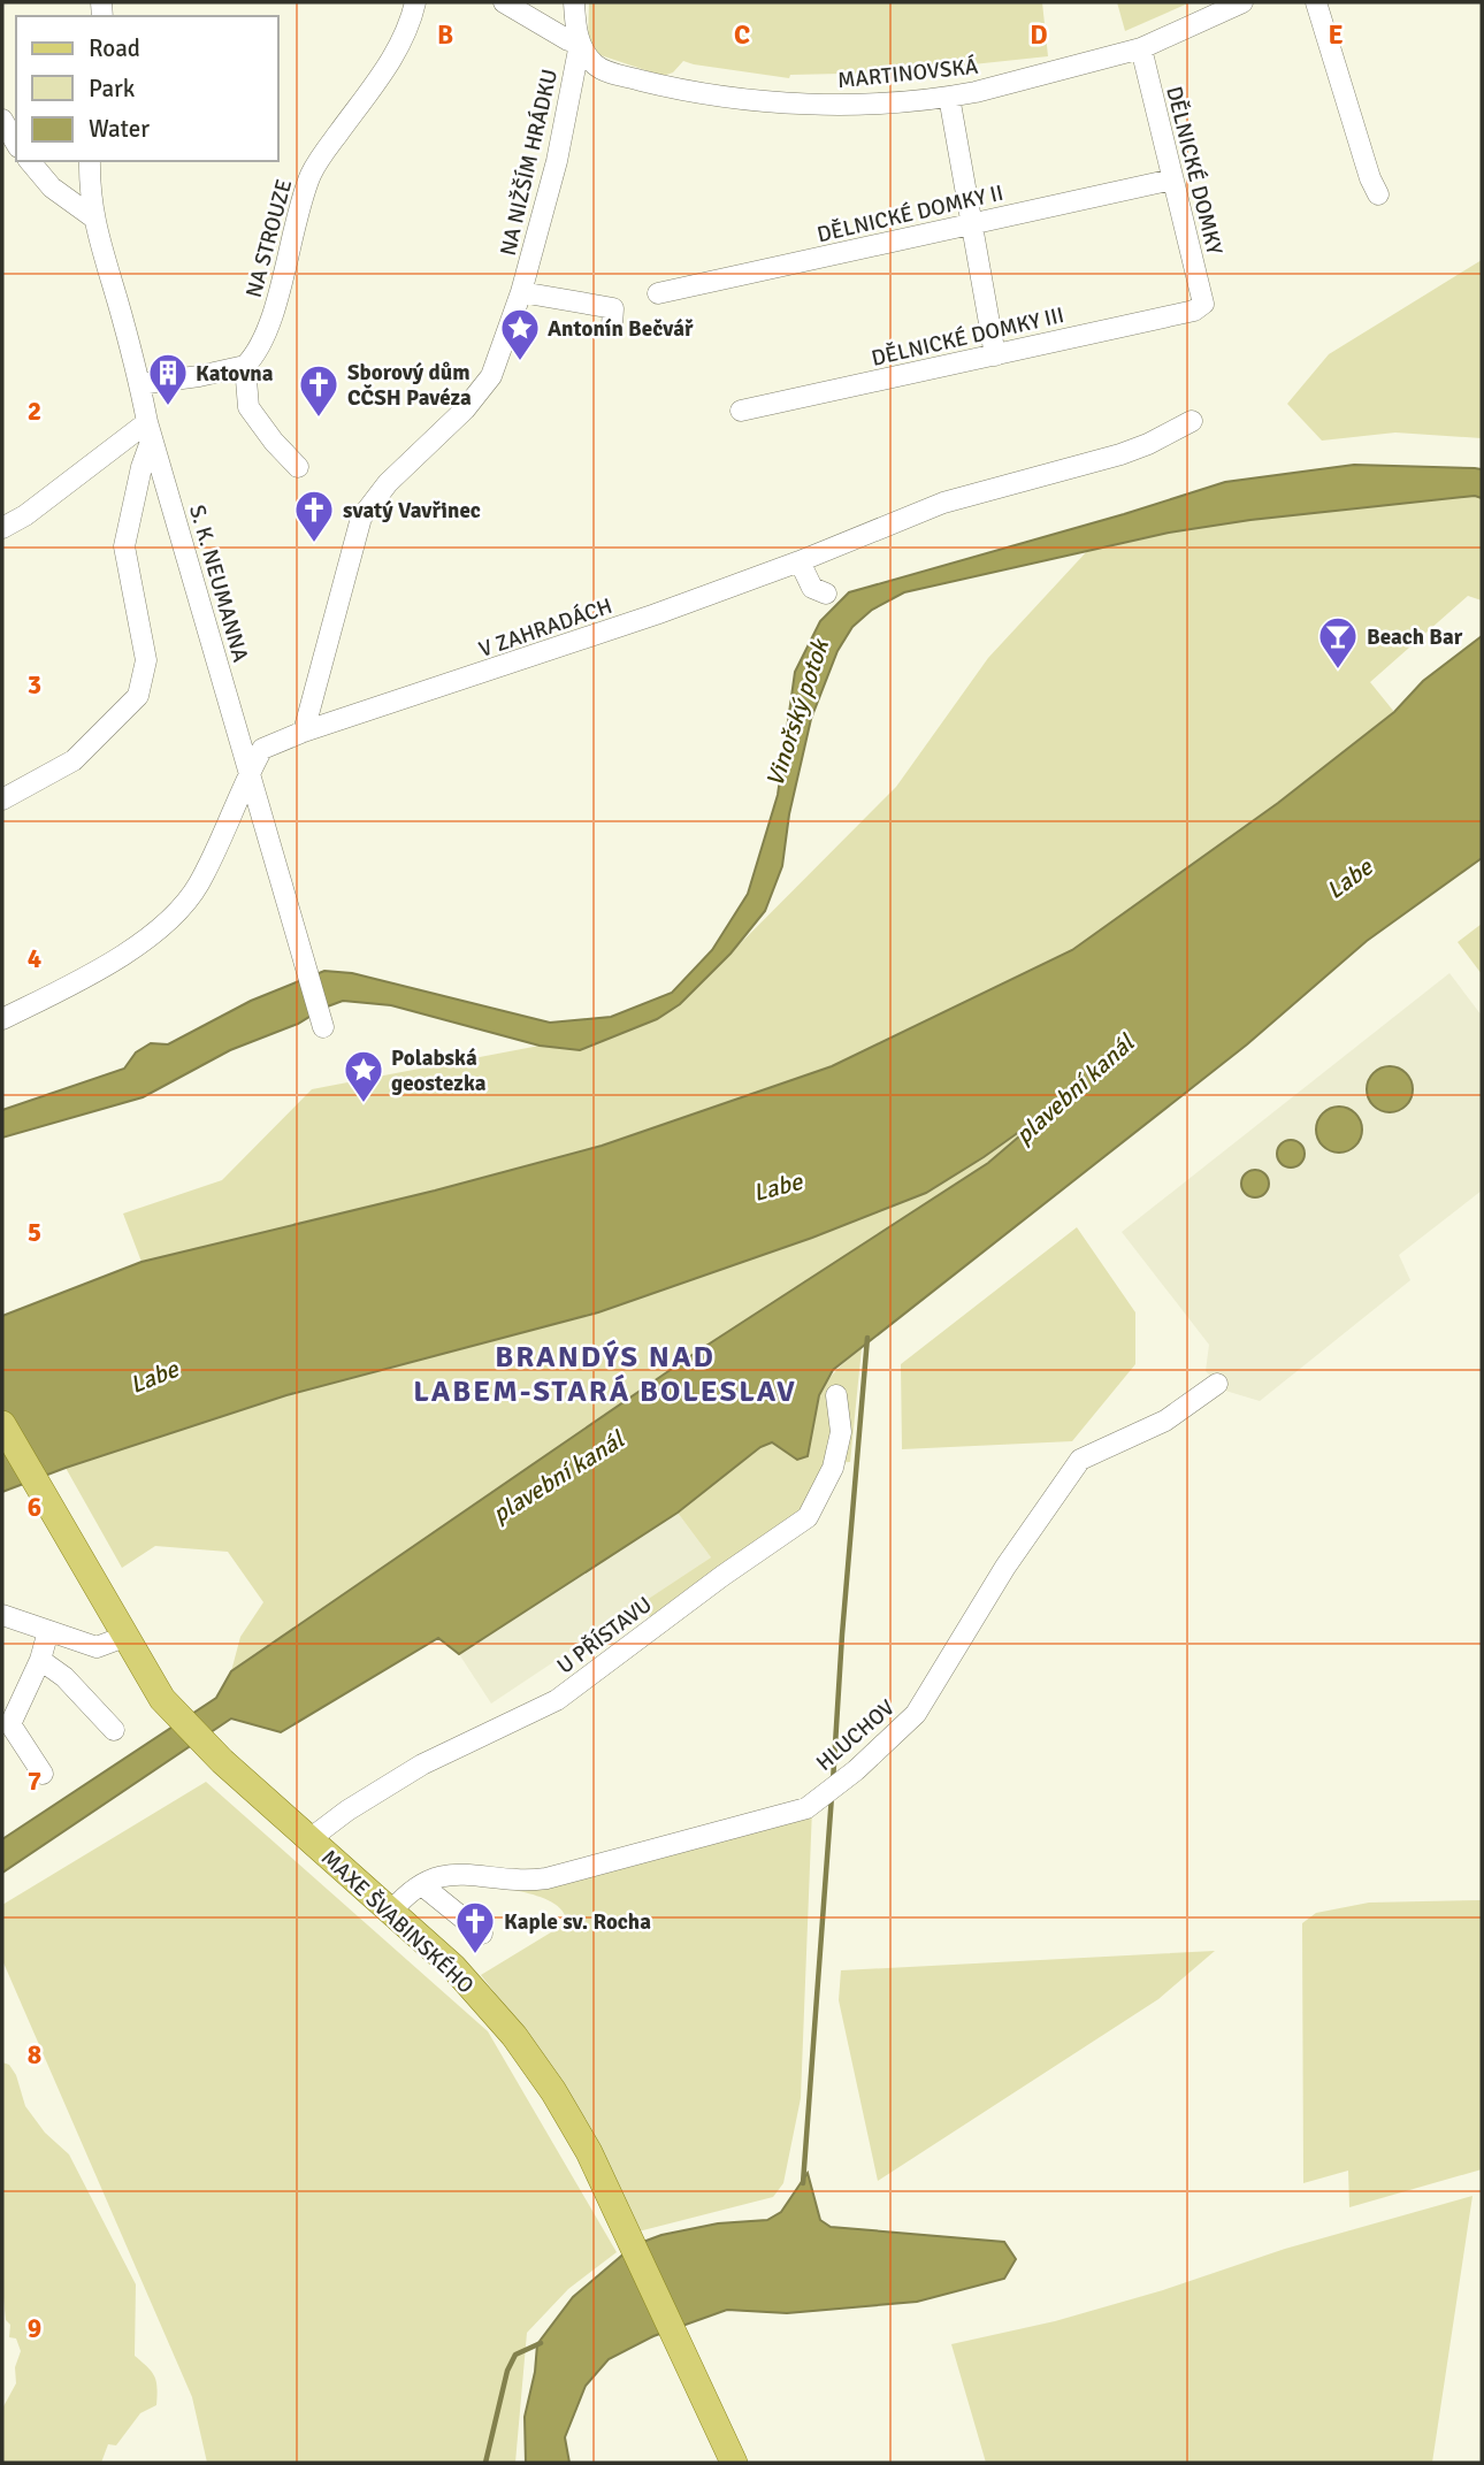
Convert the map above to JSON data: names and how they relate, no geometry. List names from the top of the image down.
{
  "streets": {
    "main road": ["MAXE ŠVABINSKÉHO"],
    "street": [
      "MARTINOVSKÁ",
      "NA NIŽŠÍM HRÁDKU",
      "DĚLNICKÉ DOMKY",
      "DĚLNICKÉ DOMKY II",
      "NA STROUZE",
      "DĚLNICKÉ DOMKY III",
      "S. K. NEUMANNA",
      "V ZAHRADÁCH",
      "U PŘÍSTAVU",
      "HLUCHOV"
    ]
  },
  "crossings": [
    ["MARTINOVSKÁ", "DĚLNICKÉ DOMKY"],
    ["NA NIŽŠÍM HRÁDKU", "V ZAHRADÁCH"],
    ["DĚLNICKÉ DOMKY", "DĚLNICKÉ DOMKY II"],
    ["DĚLNICKÉ DOMKY", "DĚLNICKÉ DOMKY III"],
    ["U PŘÍSTAVU", "MAXE ŠVABINSKÉHO"],
    ["HLUCHOV", "MAXE ŠVABINSKÉHO"]
  ],
  "districts": ["BRANDÝS NAD LABEM-STARÁ BOLESLAV"],
  "water": ["Vinořský potok", "Labe", "plavební kanál"],
  "places": {
    "place": ["Antonín Bečvář", "Polabská geostezka"],
    "building": ["Katovna"],
    "church": ["Sborový dům CČSH Pavéza", "svatý Vavřinec", "Kaple sv. Rocha"],
    "bar": ["Beach Bar"]
  },
  "legend": ["Road", "Park", "Water"],
  "grid": {
    "columns": [
      "B",
      "C",
      "D",
      "E"
    ],
    "rows": [
      "2",
      "3",
      "4",
      "5",
      "6",
      "7",
      "8",
      "9"
    ]
  }
}
